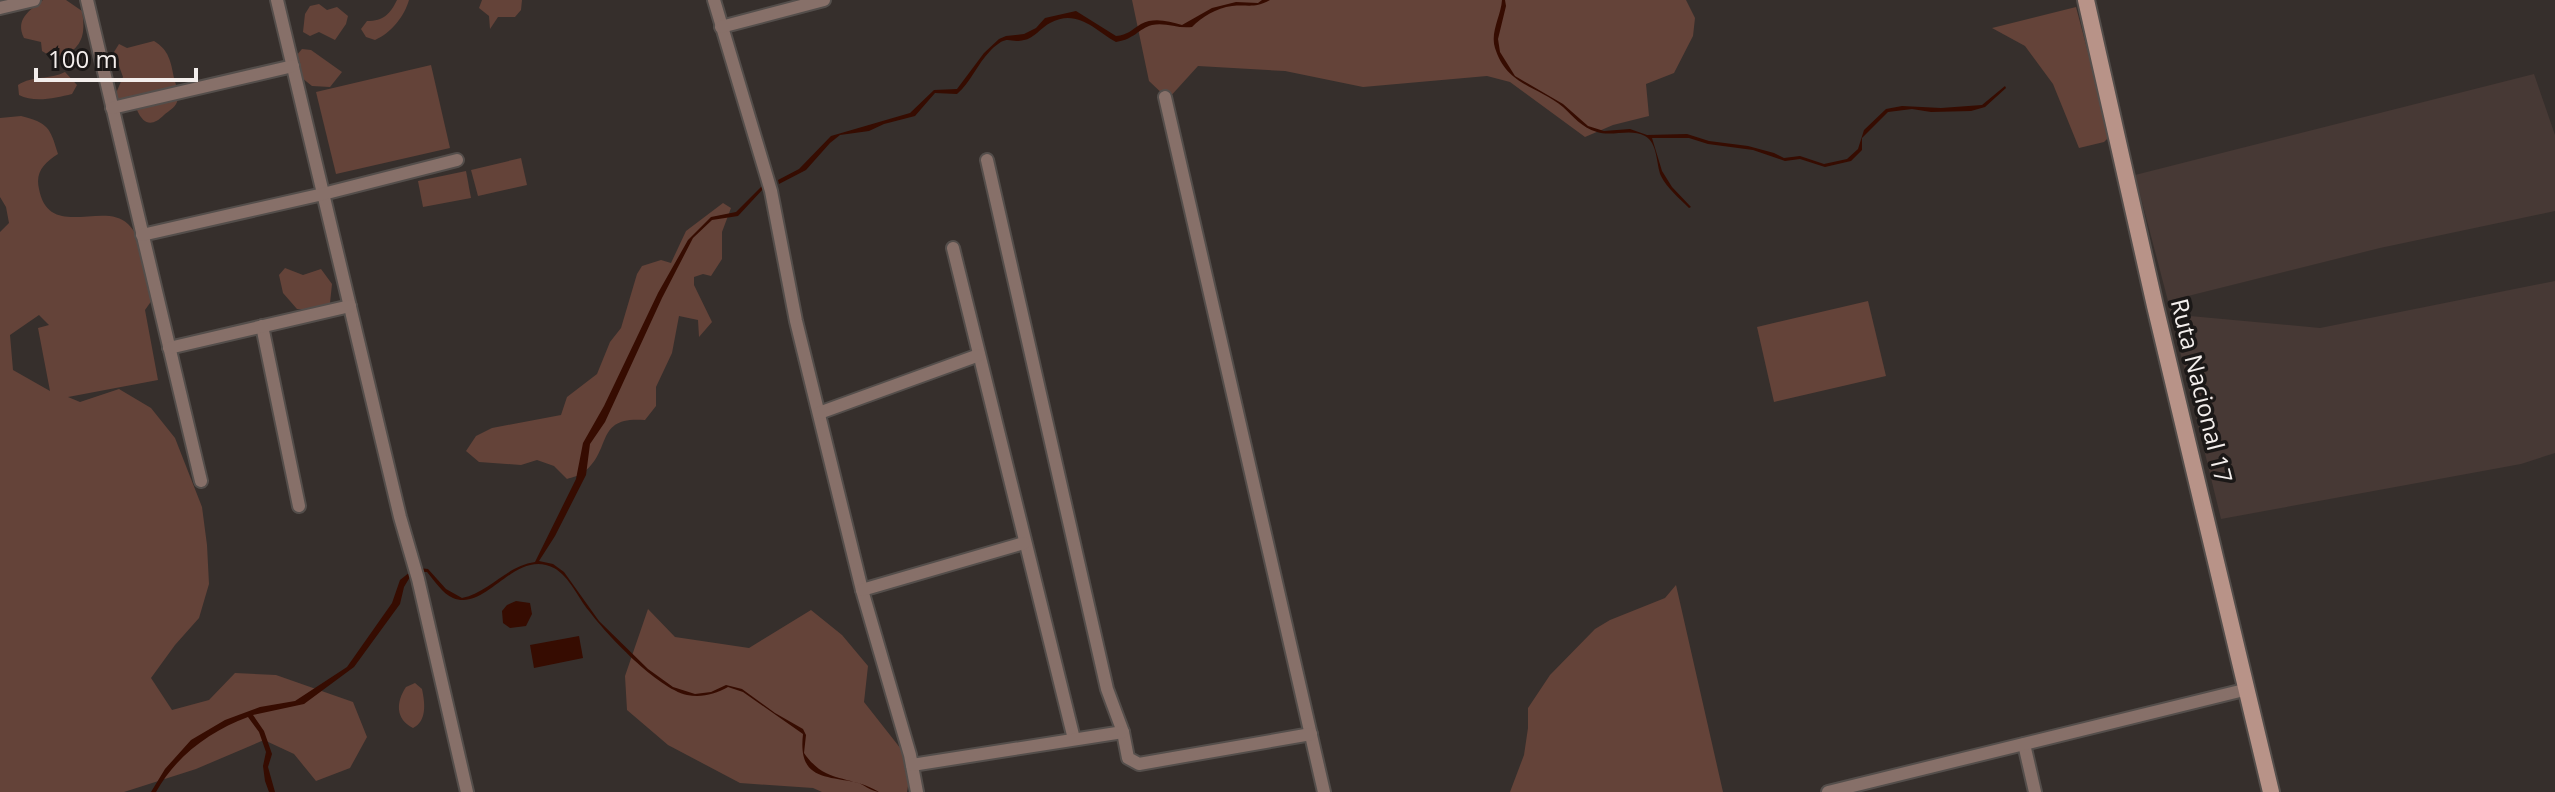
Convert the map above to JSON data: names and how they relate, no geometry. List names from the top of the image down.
{
  "streets": {
    "street": ["Ruta Nacional 17"]
  },
  "scale_bar": "100 m"
}
